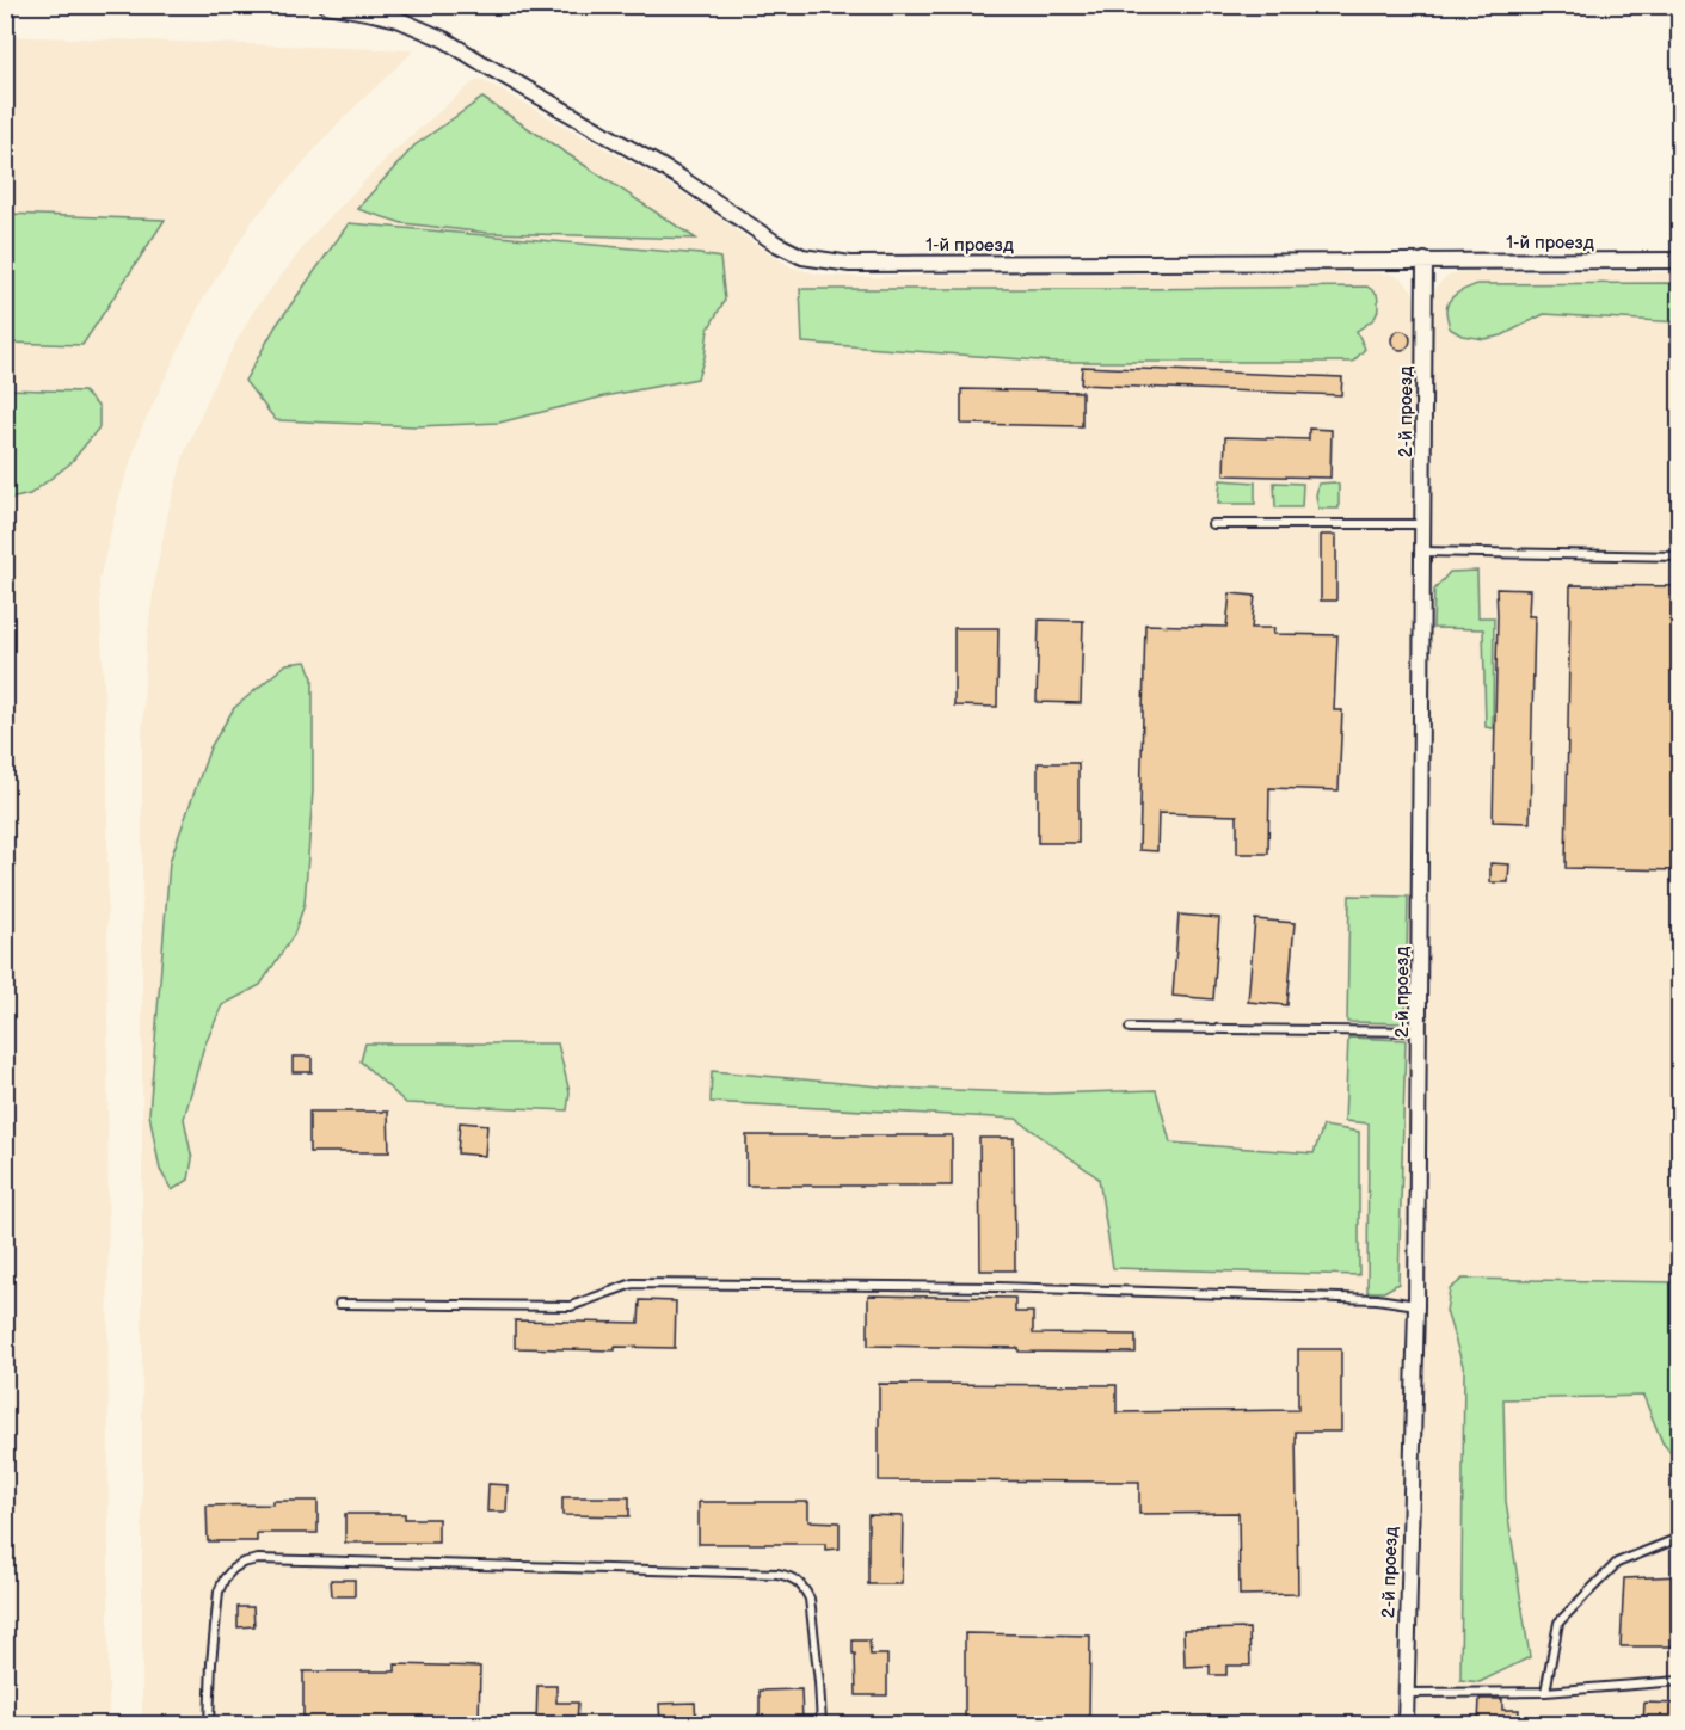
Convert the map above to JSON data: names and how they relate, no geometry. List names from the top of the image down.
{
  "streets": {
    "street": ["1-й проезд", "2-й проезд"]
  },
  "crossings": [
    ["1-й проезд", "2-й проезд"]
  ]
}
